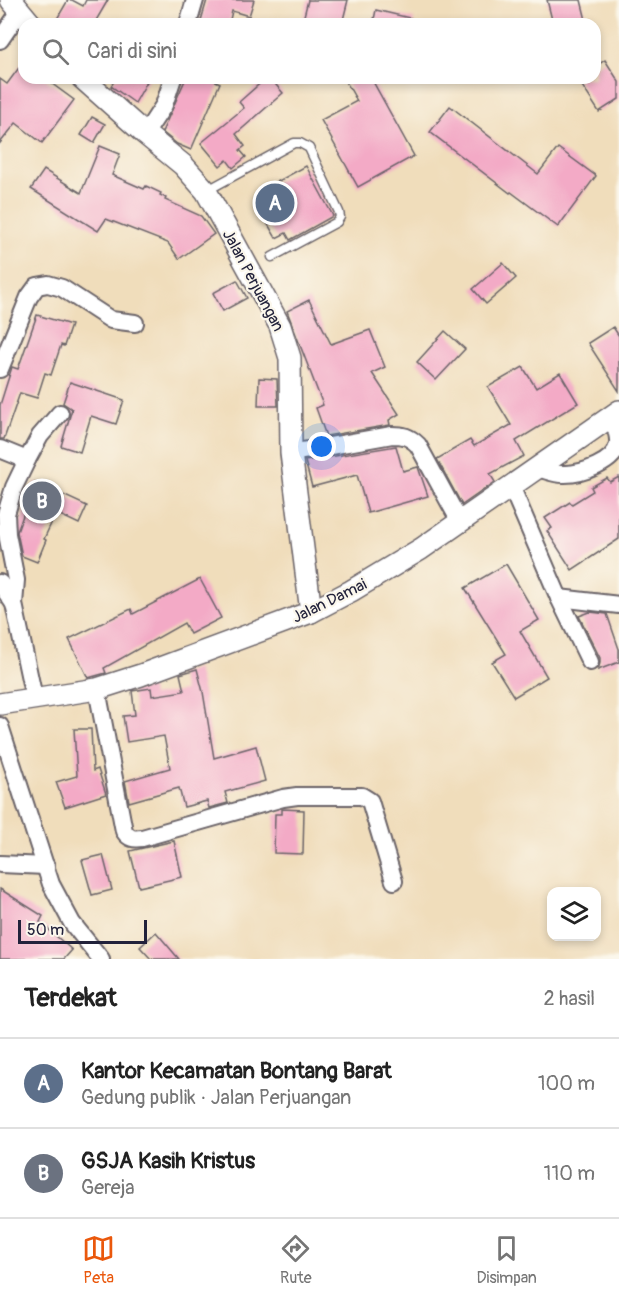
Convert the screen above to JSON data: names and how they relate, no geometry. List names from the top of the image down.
{
  "streets": {
    "street": ["Jalan Perjuangan", "Jalan Damai"]
  },
  "crossings": [
    ["Jalan Perjuangan", "Jalan Damai"]
  ],
  "scale_bar": "50 m",
  "page": {
    "search": "Cari di sini",
    "pins": ["A", "B"],
    "scale": "50 m",
    "heading": ["Terdekat", "2 hasil"],
    "list": [
      {
        "mark": "A",
        "name": "Kantor Kecamatan Bontang Barat",
        "note": "Gedung publik · Jalan Perjuangan",
        "value": "100 m"
      },
      {
        "mark": "B",
        "name": "GSJA Kasih Kristus",
        "note": "Gereja",
        "value": "110 m"
      }
    ],
    "nav": ["Peta", "Rute", "Disimpan"]
  }
}
